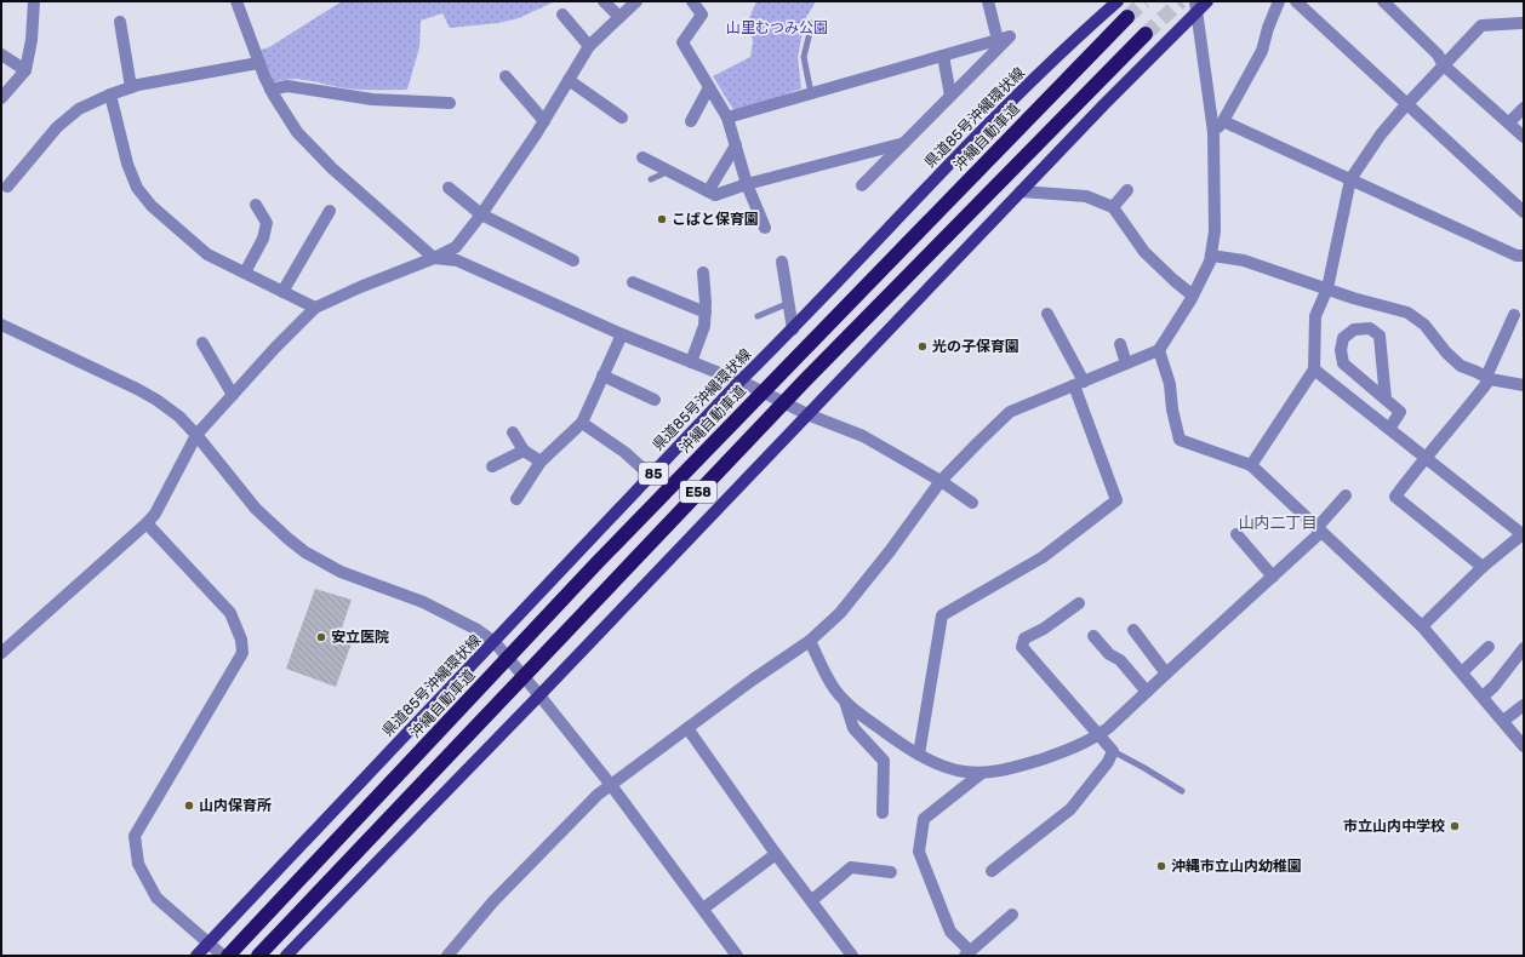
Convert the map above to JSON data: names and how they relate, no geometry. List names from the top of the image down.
{
  "streets": {
    "highway": ["沖縄自動車道", "E58"],
    "main road": ["県道85号沖縄環状線", "85"]
  },
  "districts": ["山内二丁目"],
  "parks": ["山里むつみ公園"],
  "places": [
    "こばと保育園",
    "光の子保育園",
    "安立医院",
    "山内保育所",
    "市立山内中学校",
    "沖縄市立山内幼稚園"
  ]
}
